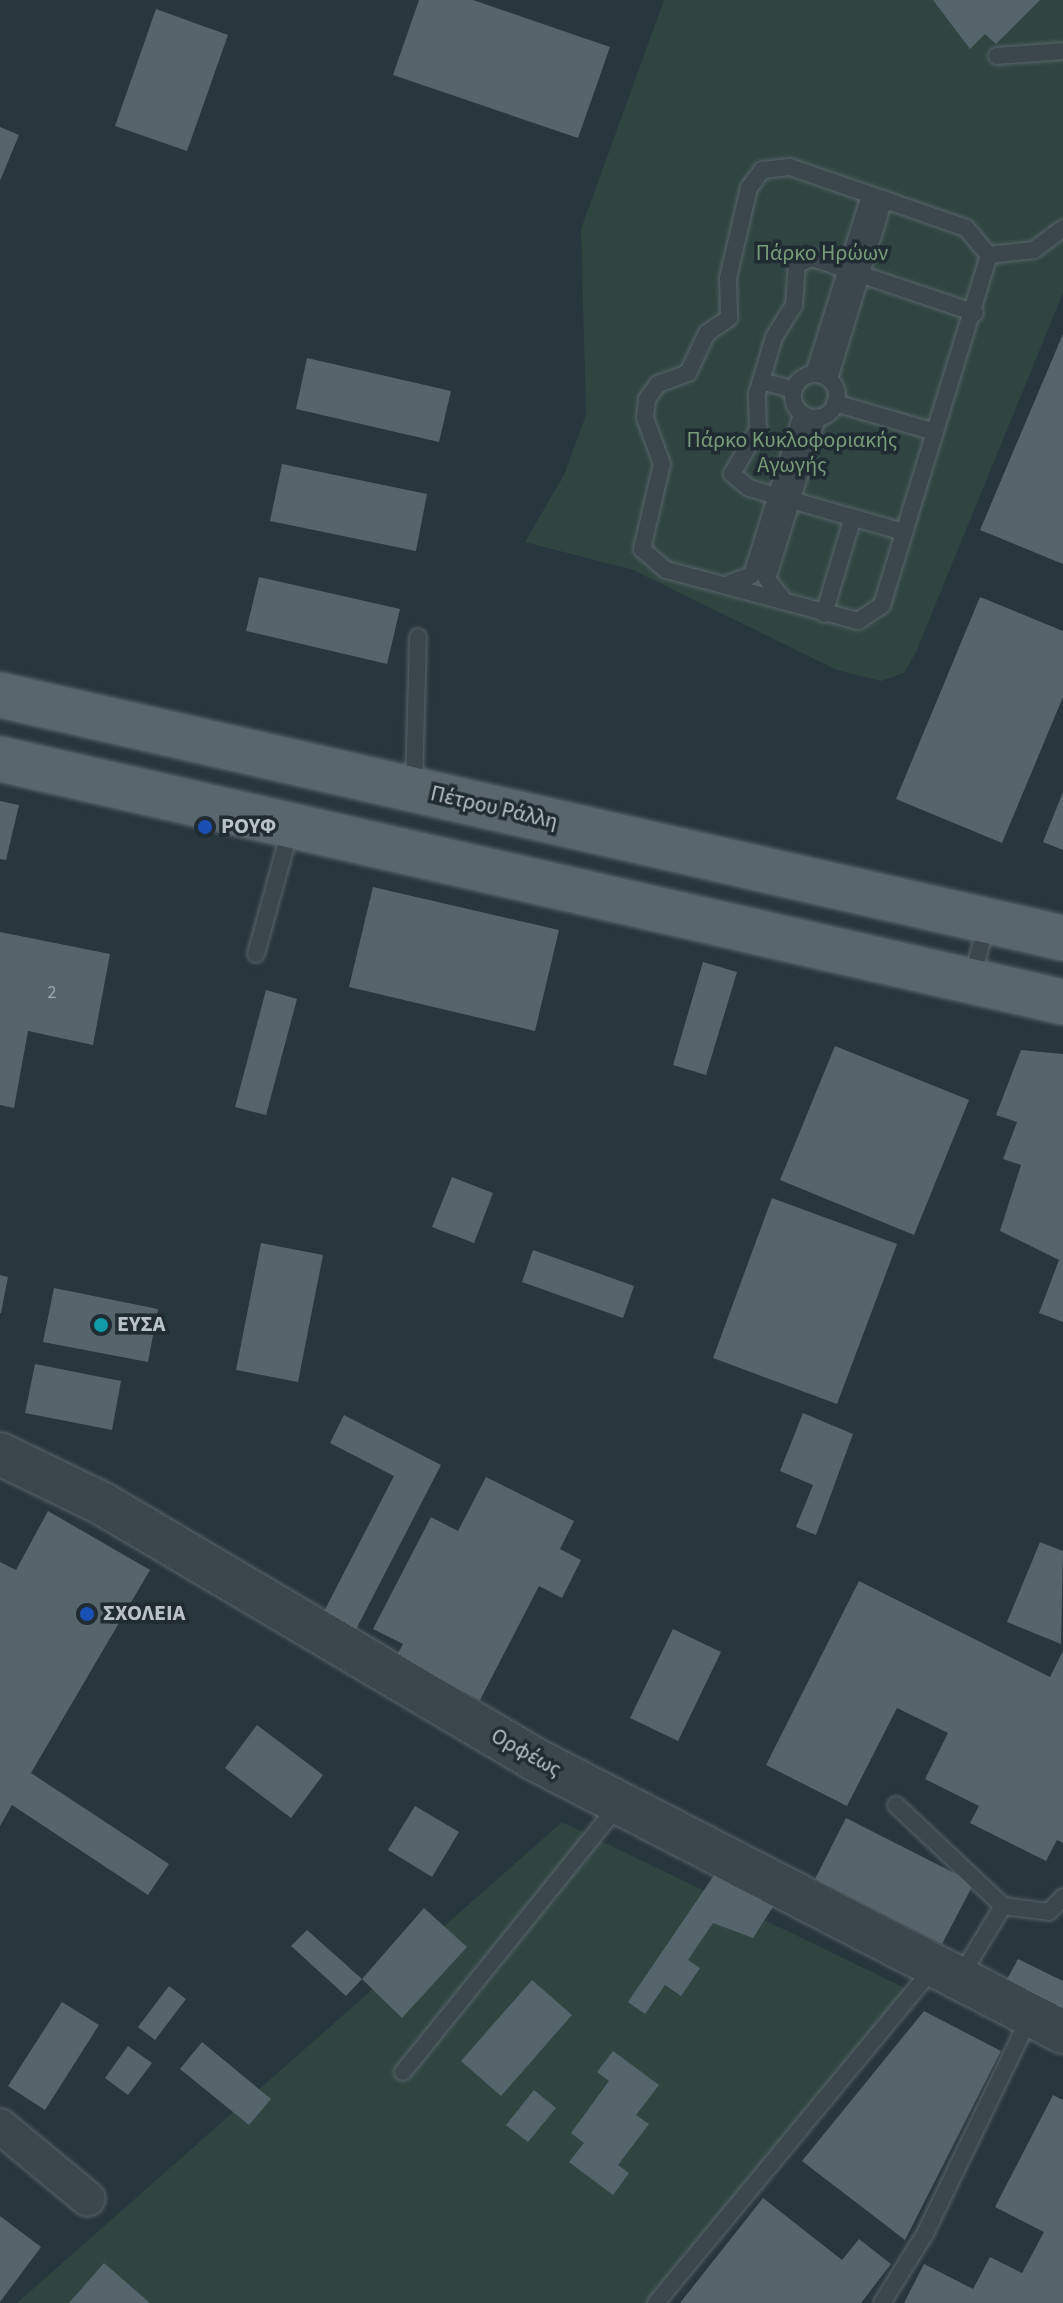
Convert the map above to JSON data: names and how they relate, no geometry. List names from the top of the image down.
{
  "streets": {
    "main road": ["Πέτρου Ράλλη"],
    "street": ["Ορφέως"]
  },
  "parks": ["Πάρκο Ηρώων", "Πάρκο Κυκλοφοριακής Αγωγής"],
  "places": ["ΡΟΥΦ", "ΕΥΣΑ", "ΣΧΟΛΕΙΑ"],
  "house_numbers": ["2"]
}
